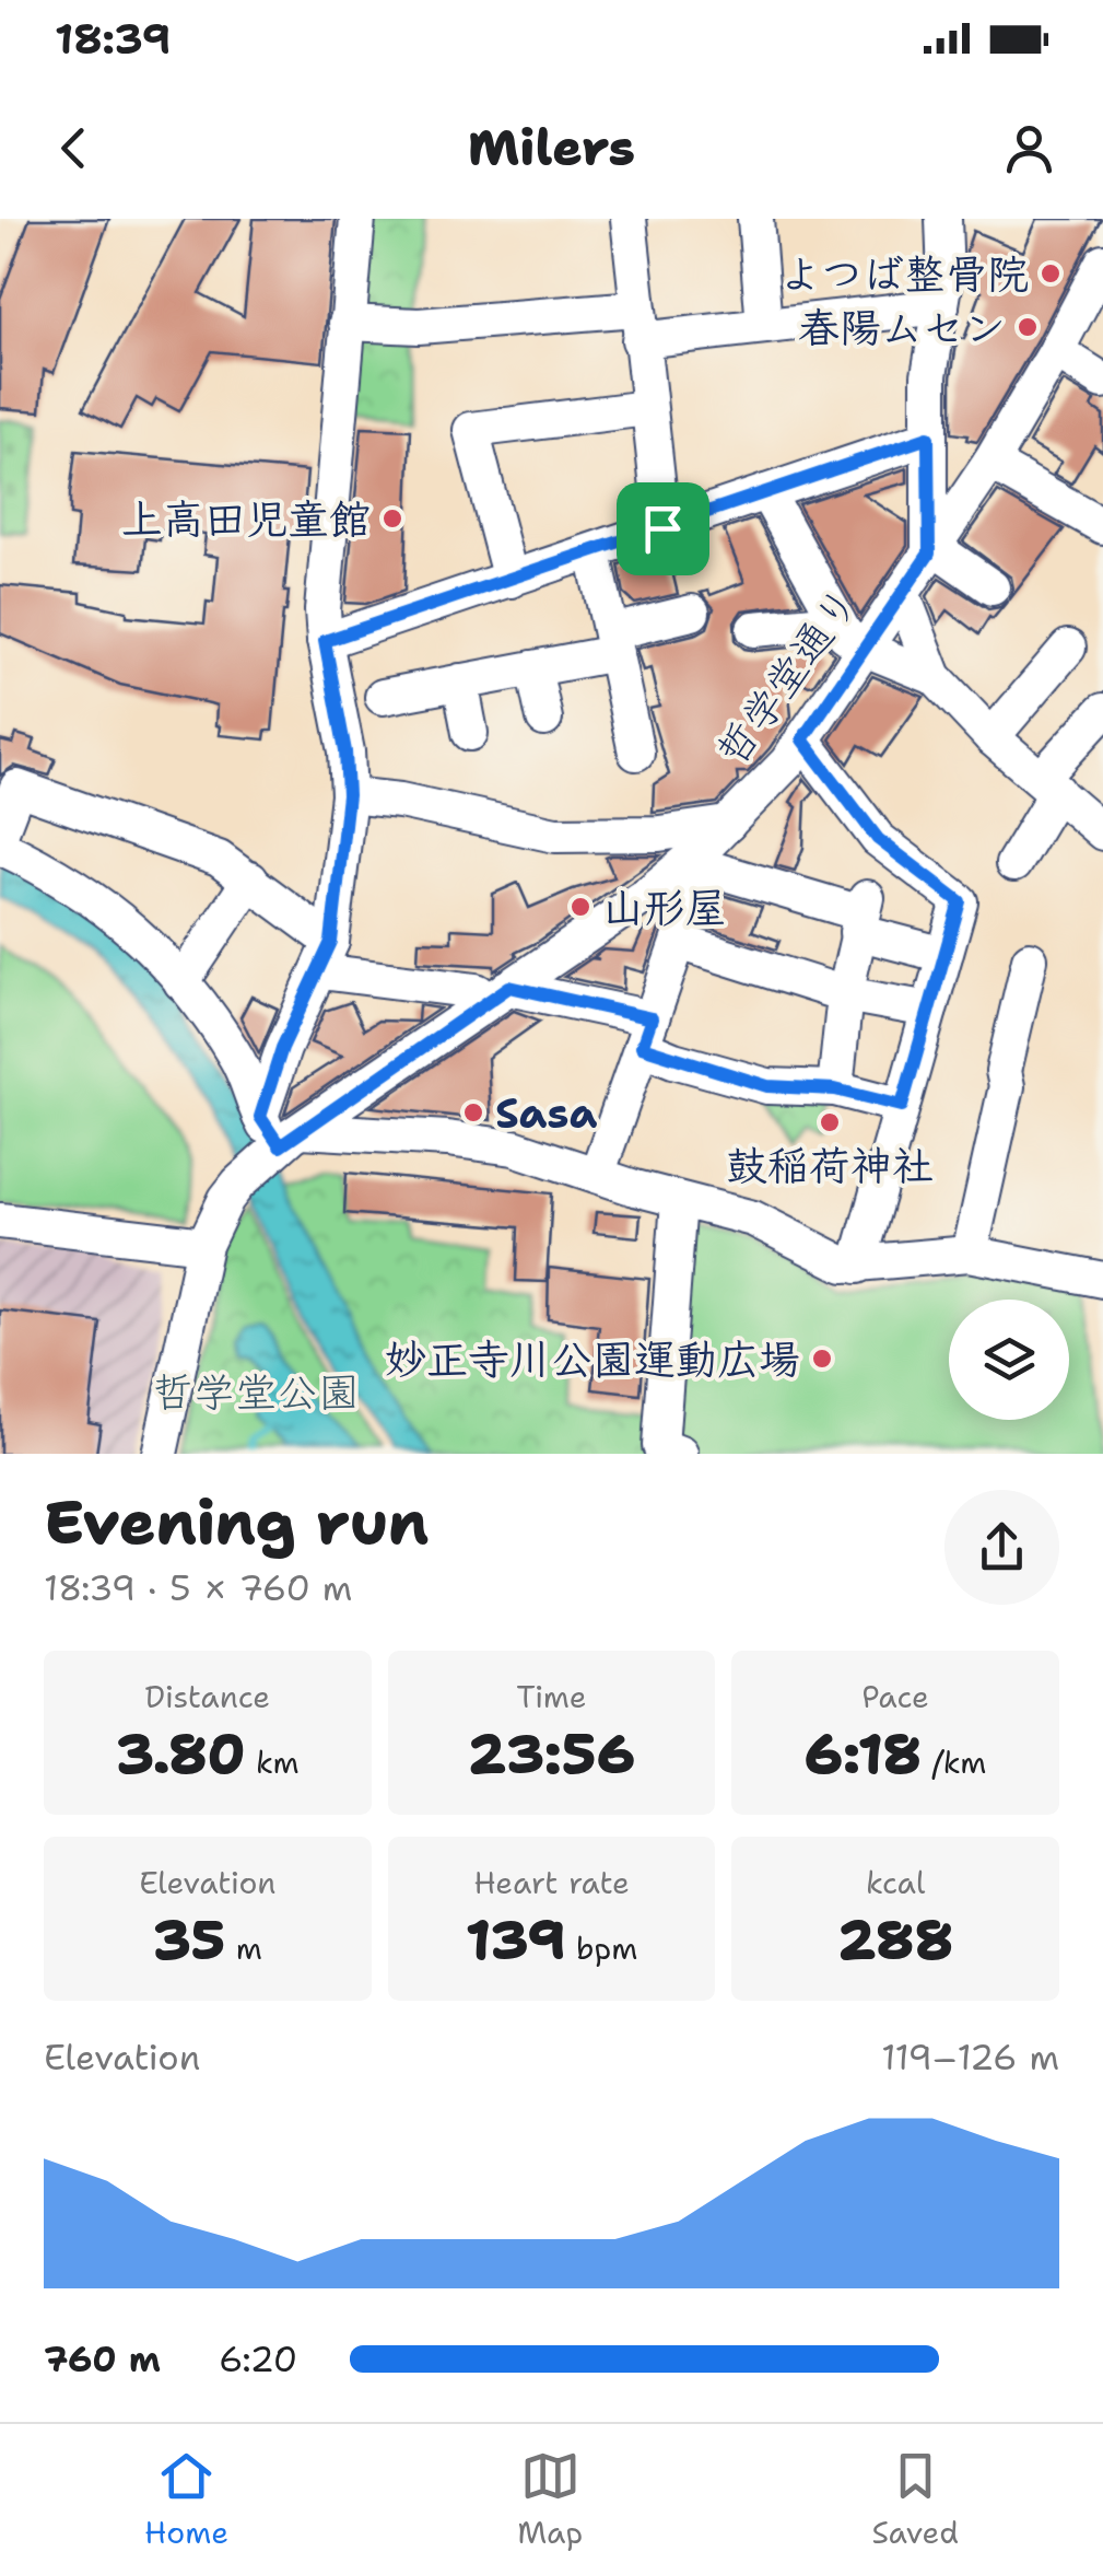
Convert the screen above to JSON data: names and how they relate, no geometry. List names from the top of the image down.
{
  "streets": {
    "street": ["哲学堂通り"]
  },
  "parks": ["哲学堂公園"],
  "places": [
    "よつば整骨院",
    "春陽ムセン",
    "上高田児童館",
    "山形屋",
    "Sasa",
    "鼓稲荷神社",
    "妙正寺川公園運動広場"
  ],
  "page": {
    "status": "18:39",
    "header": "Milers",
    "heading": ["Evening run", "18:39 · 5 × 760 m"],
    "stats": [
      ["Distance", "3.80 km"],
      ["Time", "23:56"],
      ["Pace", "6:18 /km"],
      ["Elevation", "35 m"],
      ["Heart rate", "139 bpm"],
      ["kcal", "288"]
    ],
    "chart": ["Elevation", "119–126 m"],
    "list": [
      {
        "name": "760 m",
        "note": "6:20"
      }
    ],
    "tabs": ["Home", "Map", "Saved"]
  }
}
